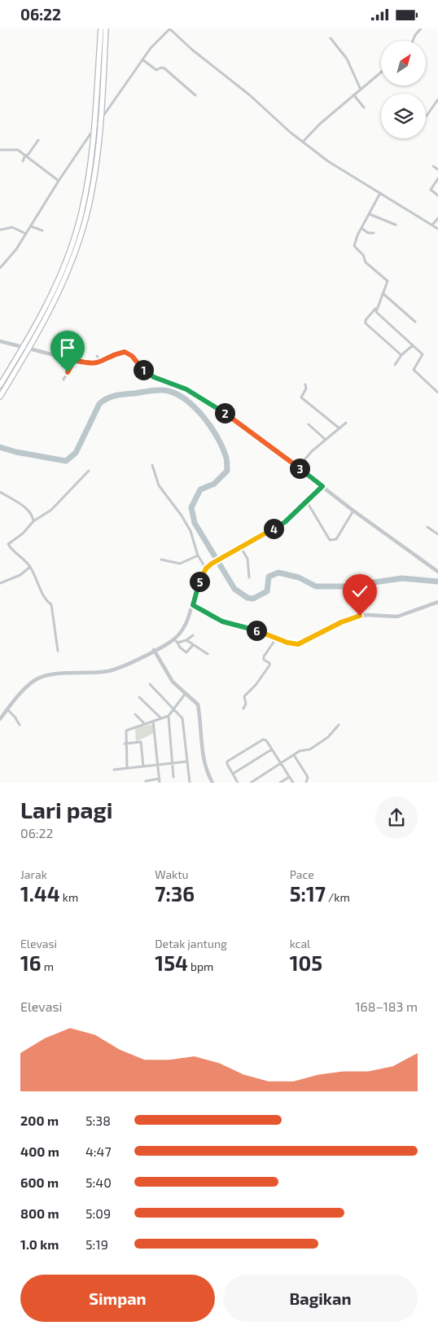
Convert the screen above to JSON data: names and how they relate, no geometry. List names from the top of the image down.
{
  "north": "top right",
  "page": {
    "status": "06:22",
    "pins": [
      "1",
      "2",
      "3",
      "4",
      "5",
      "6"
    ],
    "heading": ["Lari pagi", "06:22"],
    "stats": [
      ["Jarak", "1.44 km"],
      ["Waktu", "7:36"],
      ["Pace", "5:17 /km"],
      ["Elevasi", "16 m"],
      ["Detak jantung", "154 bpm"],
      ["kcal", "105"]
    ],
    "chart": ["Elevasi", "168–183 m"],
    "list": [
      {
        "name": "200 m",
        "note": "5:38"
      },
      {
        "name": "400 m",
        "note": "4:47"
      },
      {
        "name": "600 m",
        "note": "5:40"
      },
      {
        "name": "800 m",
        "note": "5:09"
      },
      {
        "name": "1.0 km",
        "note": "5:19"
      }
    ],
    "buttons": ["Simpan", "Bagikan"]
  }
}
